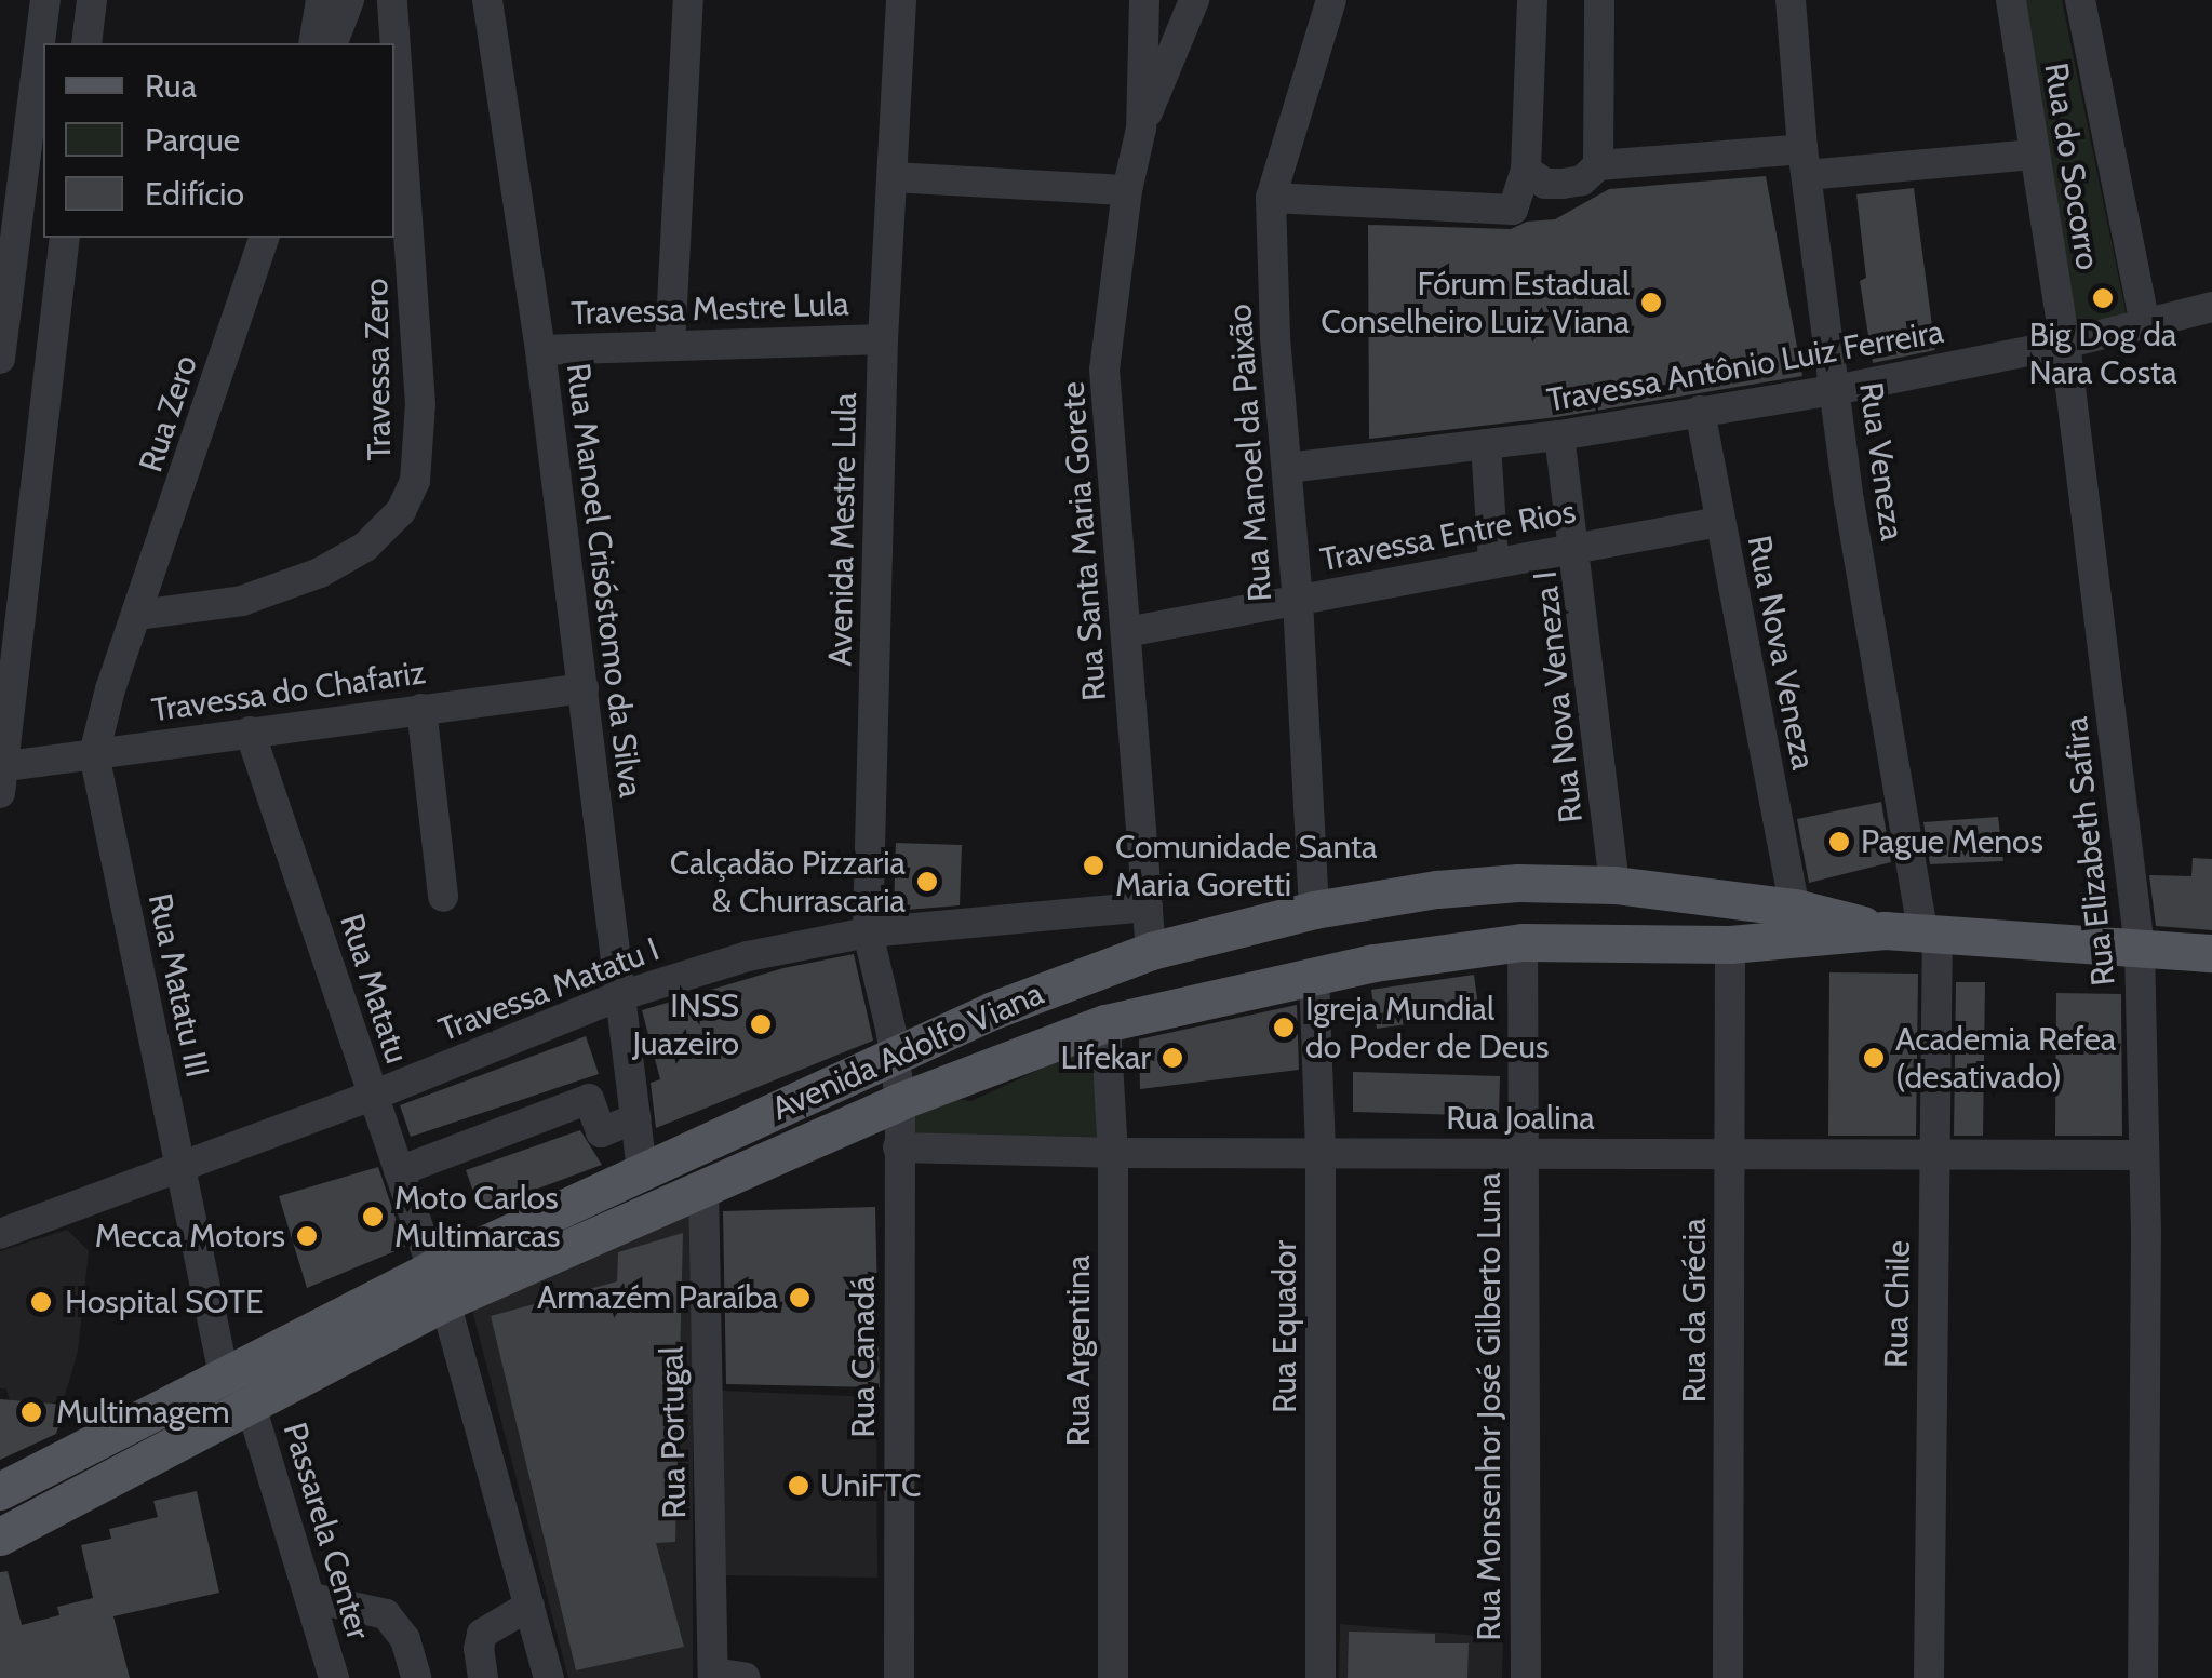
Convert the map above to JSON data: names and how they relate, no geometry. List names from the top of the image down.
{
  "streets": {
    "main road": ["Avenida Adolfo Viana"],
    "street": [
      "Rua do Socorro",
      "Travessa Mestre Lula",
      "Travessa Antônio Luiz Ferreira",
      "Travessa Zero",
      "Rua Zero",
      "Rua Manoel da Paixão",
      "Rua Veneza",
      "Avenida Mestre Lula",
      "Travessa Entre Rios",
      "Rua Santa Maria Gorete",
      "Rua Manoel Crisóstomo da Silva",
      "Rua Nova Veneza",
      "Travessa do Chafariz",
      "Rua Nova Veneza I",
      "Rua Elizabeth Safira",
      "Rua Matatu III",
      "Rua Matatu",
      "Travessa Matatu I",
      "Rua Joalina",
      "Rua Chile",
      "Rua da Grécia",
      "Rua Equador",
      "Rua Argentina",
      "Rua Canadá",
      "Rua Monsenhor José Gilberto Luna",
      "Rua Portugal",
      "Passarela Center"
    ]
  },
  "crossings": [
    ["Rua do Socorro", "Travessa Antônio Luiz Ferreira"],
    ["Rua do Socorro", "Rua Elizabeth Safira"],
    ["Travessa Mestre Lula", "Avenida Mestre Lula"],
    ["Travessa Mestre Lula", "Rua Manoel Crisóstomo da Silva"],
    ["Travessa Antônio Luiz Ferreira", "Rua Manoel da Paixão"],
    ["Travessa Antônio Luiz Ferreira", "Rua Veneza"],
    ["Travessa Antônio Luiz Ferreira", "Rua Nova Veneza"],
    ["Travessa Antônio Luiz Ferreira", "Rua Nova Veneza I"],
    ["Travessa Antônio Luiz Ferreira", "Rua Elizabeth Safira"],
    ["Travessa Zero", "Rua Zero"],
    ["Travessa Zero", "Rua Matatu III"],
    ["Rua Zero", "Rua Matatu III"],
    ["Rua Manoel da Paixão", "Travessa Entre Rios"],
    ["Rua Manoel da Paixão", "Avenida Adolfo Viana"],
    ["Rua Veneza", "Avenida Adolfo Viana"],
    ["Rua Veneza", "Rua Chile"],
    ["Avenida Mestre Lula", "Travessa Matatu I"],
    ["Avenida Mestre Lula", "Avenida Adolfo Viana"],
    ["Avenida Mestre Lula", "Rua Canadá"],
    ["Travessa Entre Rios", "Rua Santa Maria Gorete"],
    ["Travessa Entre Rios", "Rua Nova Veneza"],
    ["Travessa Entre Rios", "Rua Nova Veneza I"],
    ["Rua Santa Maria Gorete", "Travessa Matatu I"],
    ["Rua Santa Maria Gorete", "Avenida Adolfo Viana"],
    ["Rua Manoel Crisóstomo da Silva", "Travessa do Chafariz"],
    ["Rua Manoel Crisóstomo da Silva", "Travessa Matatu I"],
    ["Rua Manoel Crisóstomo da Silva", "Avenida Adolfo Viana"],
    ["Rua Nova Veneza", "Avenida Adolfo Viana"],
    ["Travessa do Chafariz", "Rua Matatu III"],
    ["Travessa do Chafariz", "Rua Matatu"],
    ["Rua Nova Veneza I", "Avenida Adolfo Viana"],
    ["Rua Elizabeth Safira", "Avenida Adolfo Viana"],
    ["Rua Elizabeth Safira", "Rua Joalina"],
    ["Rua Matatu III", "Travessa Matatu I"],
    ["Rua Matatu III", "Avenida Adolfo Viana"],
    ["Rua Matatu", "Travessa Matatu I"],
    ["Rua Matatu", "Avenida Adolfo Viana"],
    ["Avenida Adolfo Viana", "Rua Chile"],
    ["Avenida Adolfo Viana", "Rua da Grécia"],
    ["Avenida Adolfo Viana", "Rua Equador"],
    ["Avenida Adolfo Viana", "Rua Argentina"],
    ["Avenida Adolfo Viana", "Rua Canadá"],
    ["Avenida Adolfo Viana", "Rua Monsenhor José Gilberto Luna"],
    ["Avenida Adolfo Viana", "Rua Portugal"],
    ["Avenida Adolfo Viana", "Passarela Center"],
    ["Rua Joalina", "Rua Chile"],
    ["Rua Joalina", "Rua da Grécia"],
    ["Rua Joalina", "Rua Equador"],
    ["Rua Joalina", "Rua Argentina"],
    ["Rua Joalina", "Rua Canadá"],
    ["Rua Joalina", "Rua Monsenhor José Gilberto Luna"]
  ],
  "places": [
    "Big Dog da Nara Costa",
    "Fórum Estadual Conselheiro Luiz Viana",
    "Pague Menos",
    "Comunidade Santa Maria Goretti",
    "Calçadão Pizzaria & Churrascaria",
    "INSS Juazeiro",
    "Igreja Mundial do Poder de Deus",
    "Lifekar",
    "Academia Refea (desativado)",
    "Moto Carlos Multimarcas",
    "Mecca Motors",
    "Armazém Paraíba",
    "Hospital SOTE",
    "Multimagem",
    "UniFTC"
  ],
  "legend": ["Rua", "Parque", "Edifício"]
}
